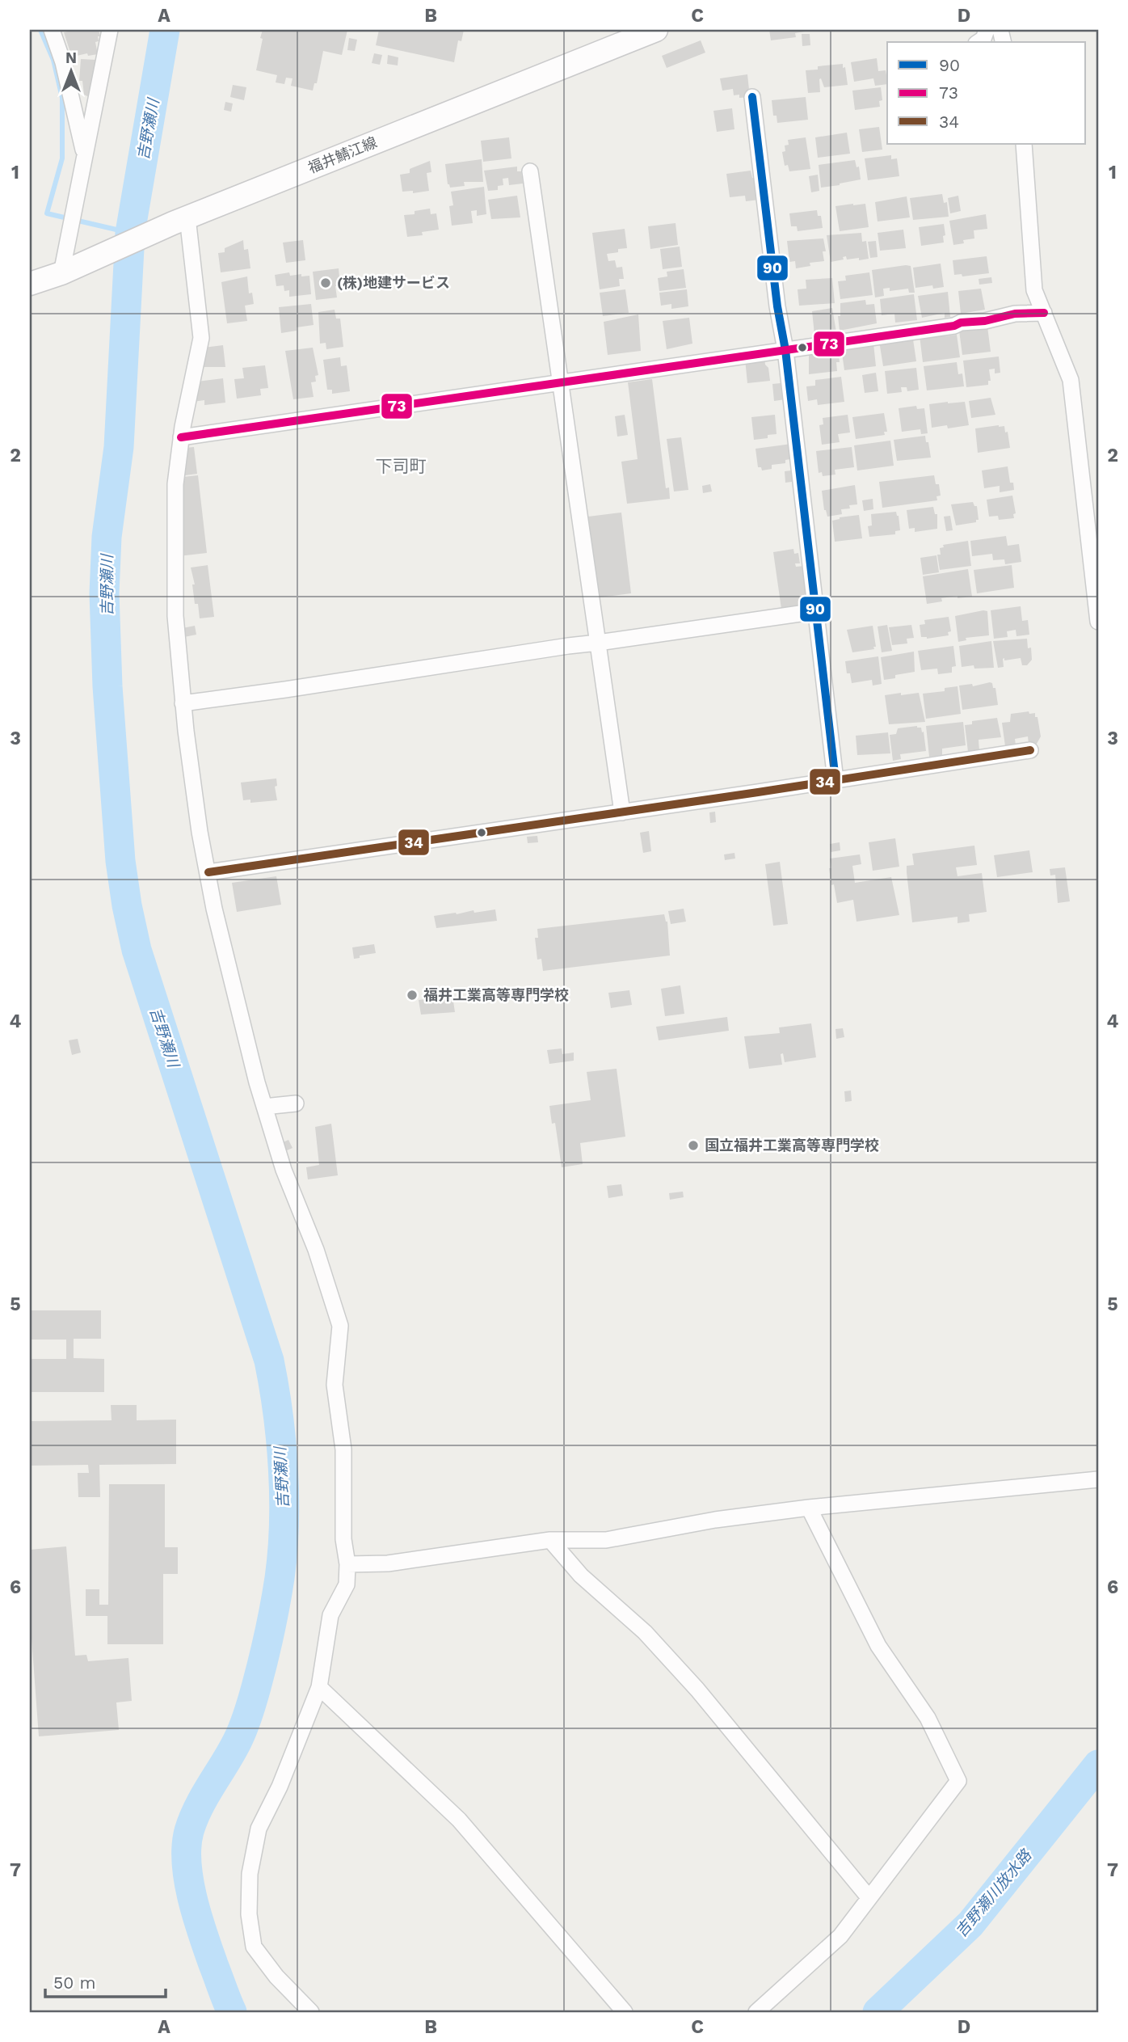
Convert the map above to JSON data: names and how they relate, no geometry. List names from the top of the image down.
{
  "streets": {
    "main road": ["福井鯖江線"]
  },
  "districts": ["下司町"],
  "water": ["吉野瀬川", "吉野瀬川放水路"],
  "places": ["(株)地建サービス", "福井工業高等専門学校", "国立福井工業高等専門学校"],
  "lines": ["transit line 90", "transit line 73", "transit line 34"],
  "legend": ["90", "73", "34"],
  "scale_bar": "50 m",
  "north": "top",
  "grid": {
    "columns": [
      "A",
      "B",
      "C",
      "D"
    ],
    "rows": [
      "1",
      "2",
      "3",
      "4",
      "5",
      "6",
      "7"
    ]
  }
}
